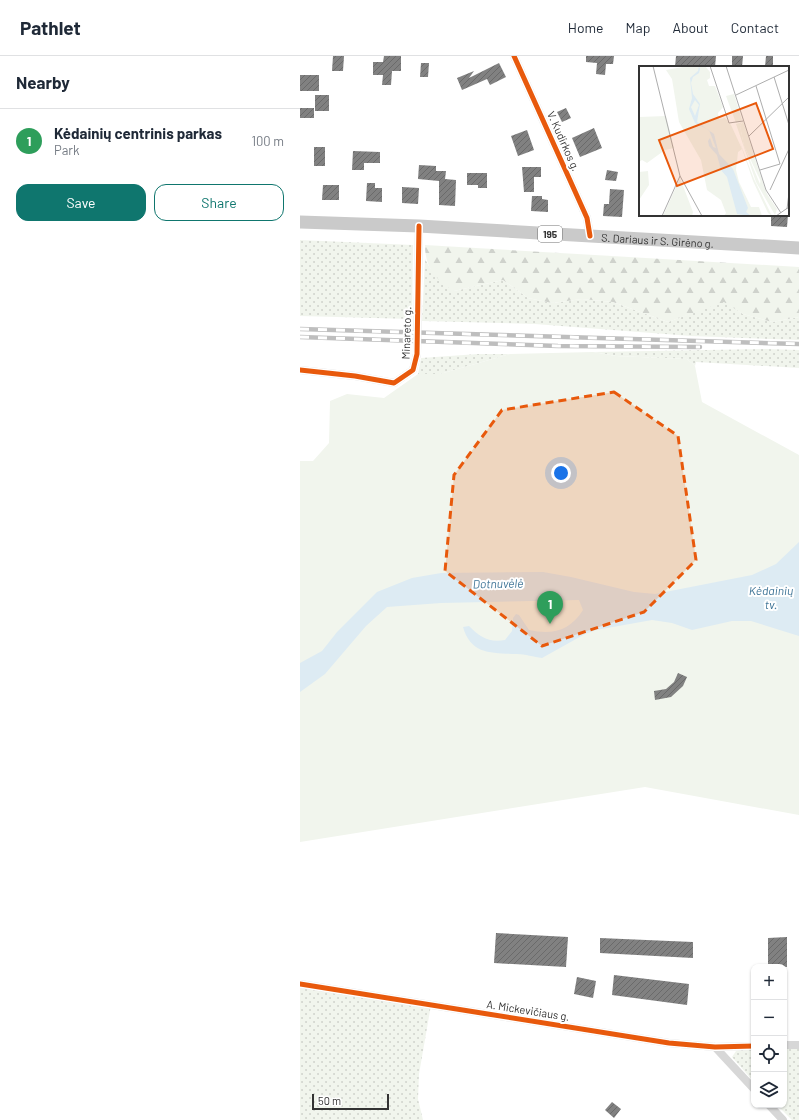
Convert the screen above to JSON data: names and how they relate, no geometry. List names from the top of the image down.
{
  "streets": {
    "main road": ["195", "S. Dariaus ir S. Girėno g."],
    "street": ["V. Kudirkos g.", "Minareto g.", "A. Mickevičiaus g."]
  },
  "crossings": [
    ["V. Kudirkos g.", "S. Dariaus ir S. Girėno g."],
    ["S. Dariaus ir S. Girėno g.", "Minareto g."]
  ],
  "water": ["Dotnuvėlė", "Kėdainių tv."],
  "scale_bar": "50 m",
  "page": {
    "header": "Pathlet",
    "nav": [
      "Home",
      "Map",
      "About",
      "Contact"
    ],
    "heading": "Nearby",
    "list": [
      {
        "mark": "1",
        "name": "Kėdainių centrinis parkas",
        "note": "Park",
        "value": "100 m"
      }
    ],
    "buttons": ["Save", "Share"],
    "pins": "1",
    "map_buttons": ["+", "−"],
    "scale": "50 m"
  }
}
